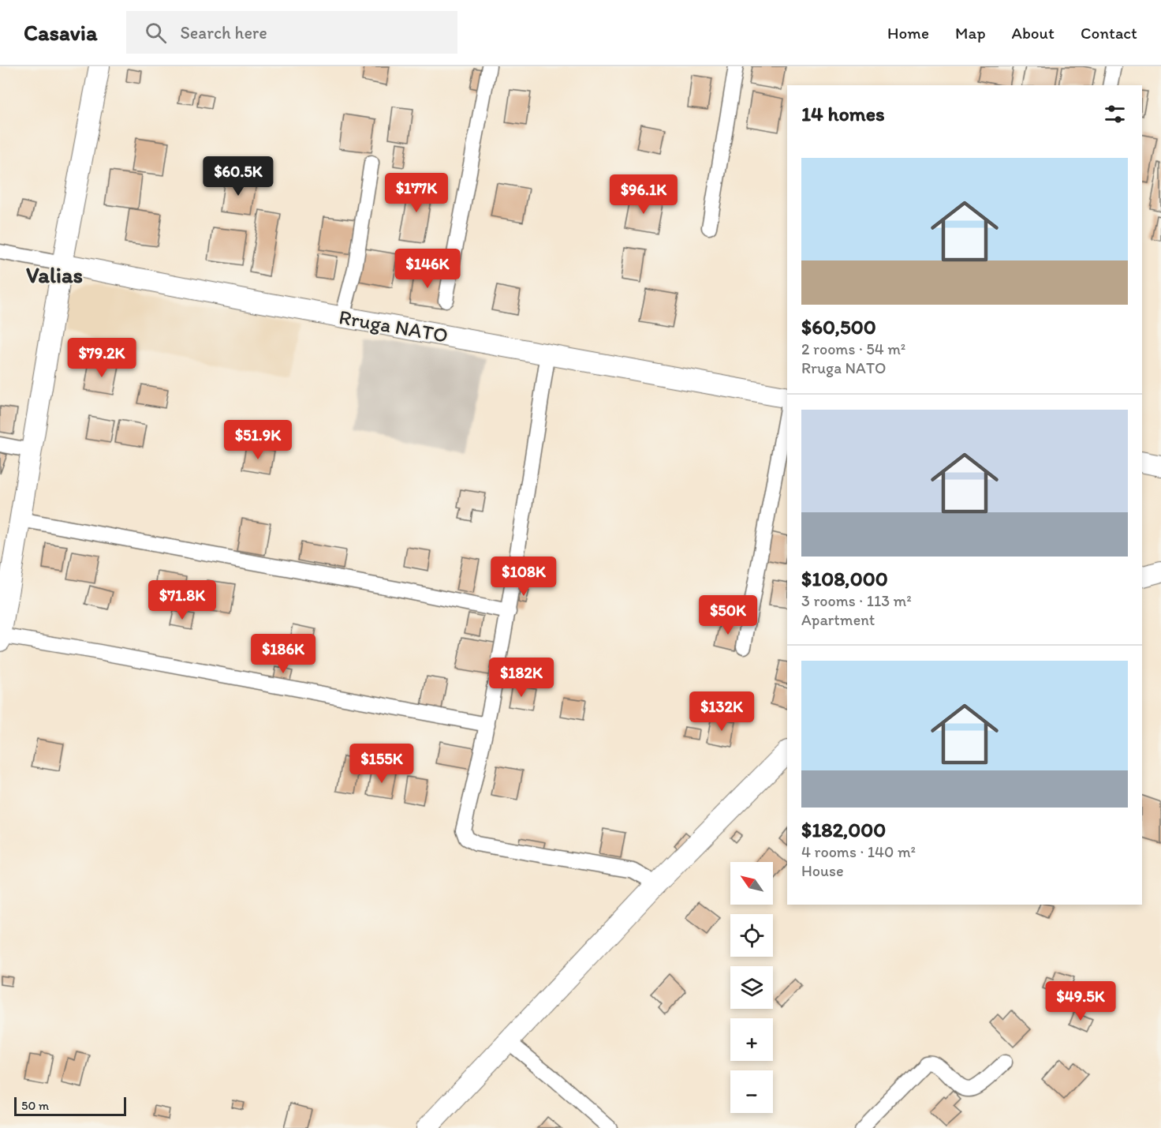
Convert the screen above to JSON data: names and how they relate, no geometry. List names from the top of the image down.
{
  "streets": {
    "main road": ["Rruga NATO"]
  },
  "districts": ["Valias"],
  "scale_bar": "50 m",
  "north": "top left",
  "page": {
    "header": "Casavia",
    "search": "Search here",
    "nav": [
      "Home",
      "Map",
      "About",
      "Contact"
    ],
    "heading": "14 homes",
    "list": [
      {
        "name": "$60,500",
        "note": "2 rooms · 54 m² · Rruga NATO"
      },
      {
        "name": "$108,000",
        "note": "3 rooms · 113 m² · Apartment"
      },
      {
        "name": "$182,000",
        "note": "4 rooms · 140 m² · House"
      }
    ],
    "price": [
      "$60.5K",
      "$177K",
      "$96.1K",
      "$146K",
      "$79.2K",
      "$51.9K",
      "$108K",
      "$71.8K",
      "$50K",
      "$186K",
      "$182K",
      "$132K",
      "$155K",
      "$49.5K"
    ],
    "map_buttons": ["+", "−"],
    "scale": "50 m"
  }
}
